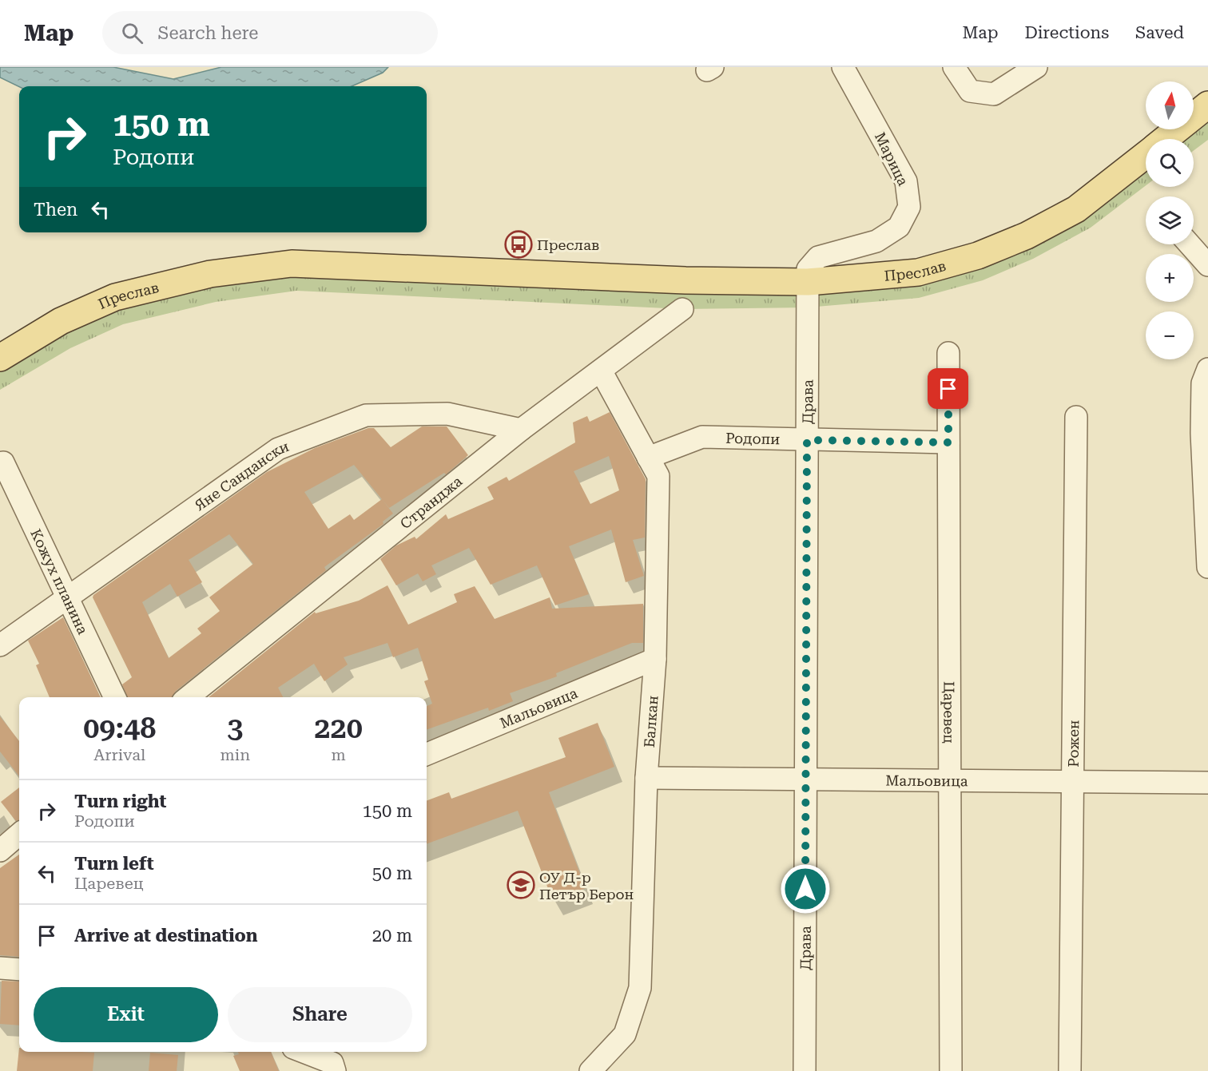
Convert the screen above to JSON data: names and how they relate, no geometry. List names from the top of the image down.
{
  "streets": {
    "main road": ["Преслав"],
    "street": [
      "Марица",
      "Драва",
      "Родопи",
      "Яне Сандански",
      "Странджа",
      "Кожух планина",
      "Мальовица",
      "Царевец",
      "Балкан",
      "Рожен"
    ]
  },
  "crossings": [
    ["Марица", "Преслав"],
    ["Марица", "Драва"],
    ["Преслав", "Драва"],
    ["Драва", "Родопи"],
    ["Драва", "Мальовица"],
    ["Родопи", "Царевец"],
    ["Родопи", "Балкан"],
    ["Яне Сандански", "Странджа"],
    ["Яне Сандански", "Кожух планина"],
    ["Странджа", "Балкан"],
    ["Мальовица", "Царевец"],
    ["Мальовица", "Балкан"],
    ["Мальовица", "Рожен"]
  ],
  "places": {
    "bus stop": ["Преслав"],
    "school or university": ["ОУ Д-р Петър Берон"]
  },
  "north": "top",
  "page": {
    "header": "Map",
    "search": "Search here",
    "nav": ["Map", "Directions", "Saved"],
    "map_buttons": ["+", "−"],
    "turn": ["150 m", "Родопи"],
    "then": "Then",
    "eta": [
      "09:48",
      "Arrival",
      "3",
      "min",
      "220",
      "m"
    ],
    "list": [
      {
        "name": "Turn right",
        "note": "Родопи",
        "value": "150 m"
      },
      {
        "name": "Turn left",
        "note": "Царевец",
        "value": "50 m"
      },
      {
        "name": "Arrive at destination",
        "value": "20 m"
      }
    ],
    "buttons": ["Exit", "Share"]
  }
}
